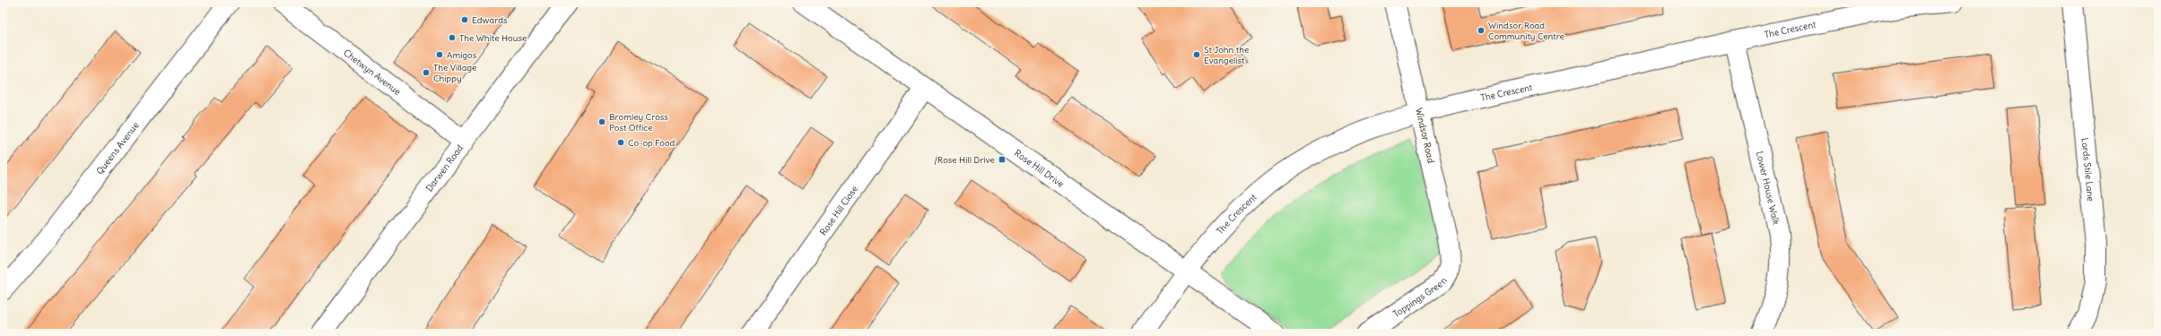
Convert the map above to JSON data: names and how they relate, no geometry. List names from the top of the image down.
{
  "streets": {
    "street": [
      "The Crescent",
      "Chetwyn Avenue",
      "Windsor Road",
      "Queens Avenue",
      "Darwen Road",
      "Rose Hill Drive",
      "Lords Stile Lane",
      "Lower House Walk",
      "Rose Hill Close",
      "Toppings Green"
    ]
  },
  "crossings": [
    ["The Crescent", "Windsor Road"],
    ["The Crescent", "Rose Hill Drive"],
    ["The Crescent", "Lower House Walk"],
    ["Chetwyn Avenue", "Darwen Road"],
    ["Windsor Road", "Toppings Green"],
    ["Rose Hill Drive", "Rose Hill Close"]
  ],
  "places": {
    "other": [
      "Edwards",
      "Windsor Road Community Centre",
      "The White House",
      "Amigos",
      "St John the Evangelist",
      "The Village Chippy",
      "Bromley Cross Post Office",
      "Co-op Food"
    ],
    "transit": ["/Rose Hill Drive"]
  }
}
